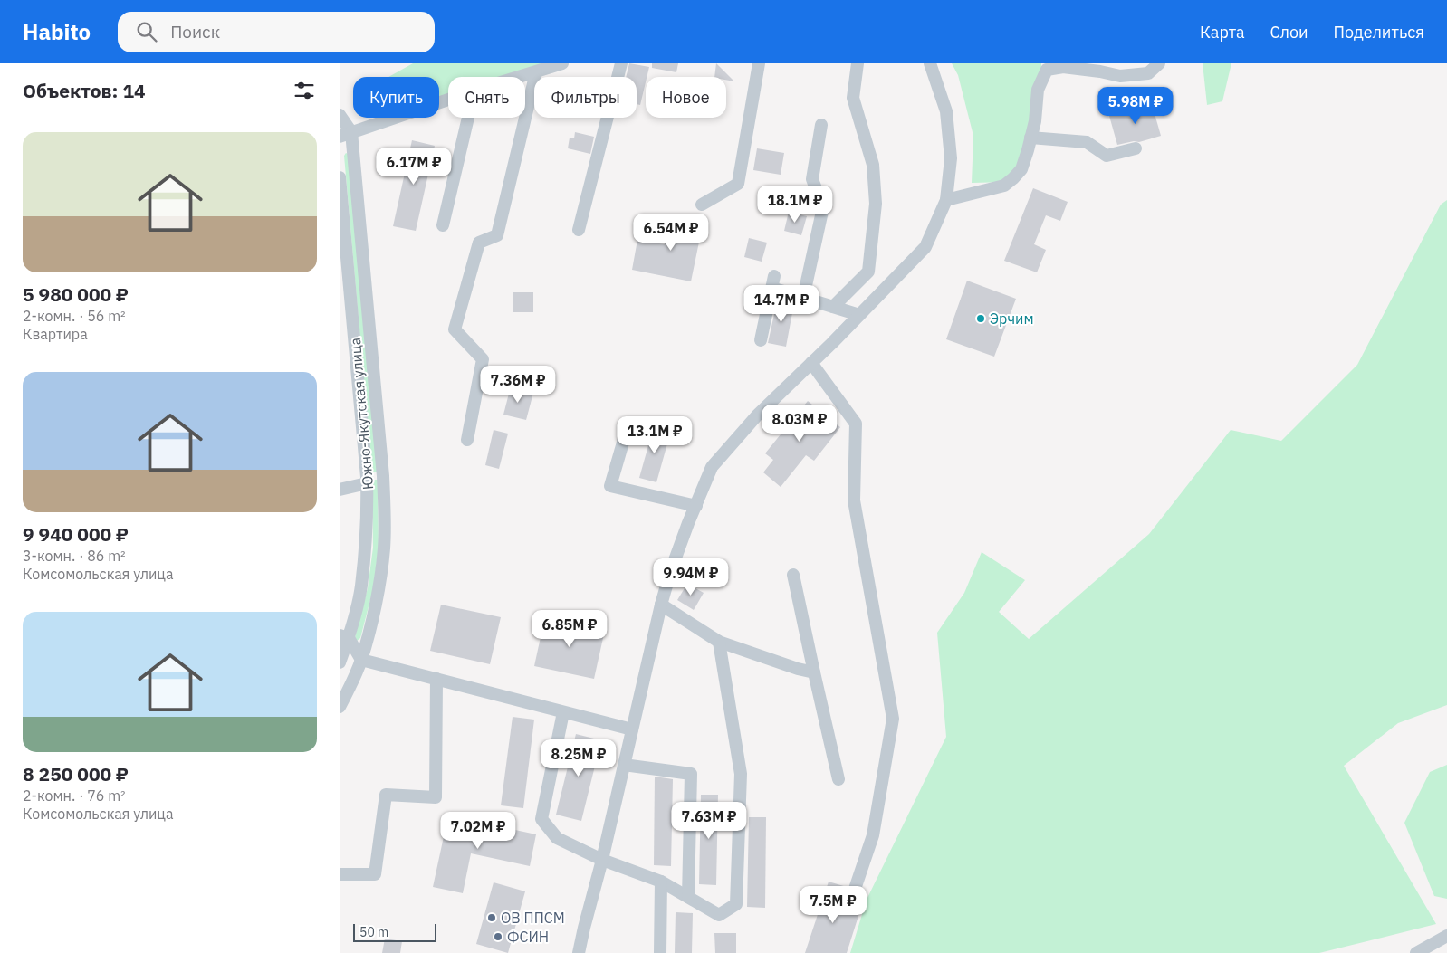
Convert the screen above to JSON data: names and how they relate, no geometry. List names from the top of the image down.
{
  "streets": {
    "street": ["Южно-Якутская улица"]
  },
  "places": ["Эрчим", "ОВ ППСМ", "ФСИН"],
  "scale_bar": "50 m",
  "page": {
    "header": "Habito",
    "search": "Поиск",
    "nav": ["Карта", "Слои", "Поделиться"],
    "heading": "Объектов: 14",
    "chip": [
      "Купить",
      "Снять",
      "Фильтры",
      "Новое"
    ],
    "price": [
      "5.98M ₽",
      "6.17M ₽",
      "18.1M ₽",
      "6.54M ₽",
      "14.7M ₽",
      "7.36M ₽",
      "8.03M ₽",
      "13.1M ₽",
      "9.94M ₽",
      "6.85M ₽",
      "8.25M ₽",
      "7.63M ₽",
      "7.02M ₽",
      "7.5M ₽"
    ],
    "list": [
      {
        "name": "5 980 000 ₽",
        "note": "2-комн. · 56 m² · Квартира"
      },
      {
        "name": "9 940 000 ₽",
        "note": "3-комн. · 86 m² · Комсомольская улица"
      },
      {
        "name": "8 250 000 ₽",
        "note": "2-комн. · 76 m² · Комсомольская улица"
      }
    ],
    "scale": "50 m"
  }
}
